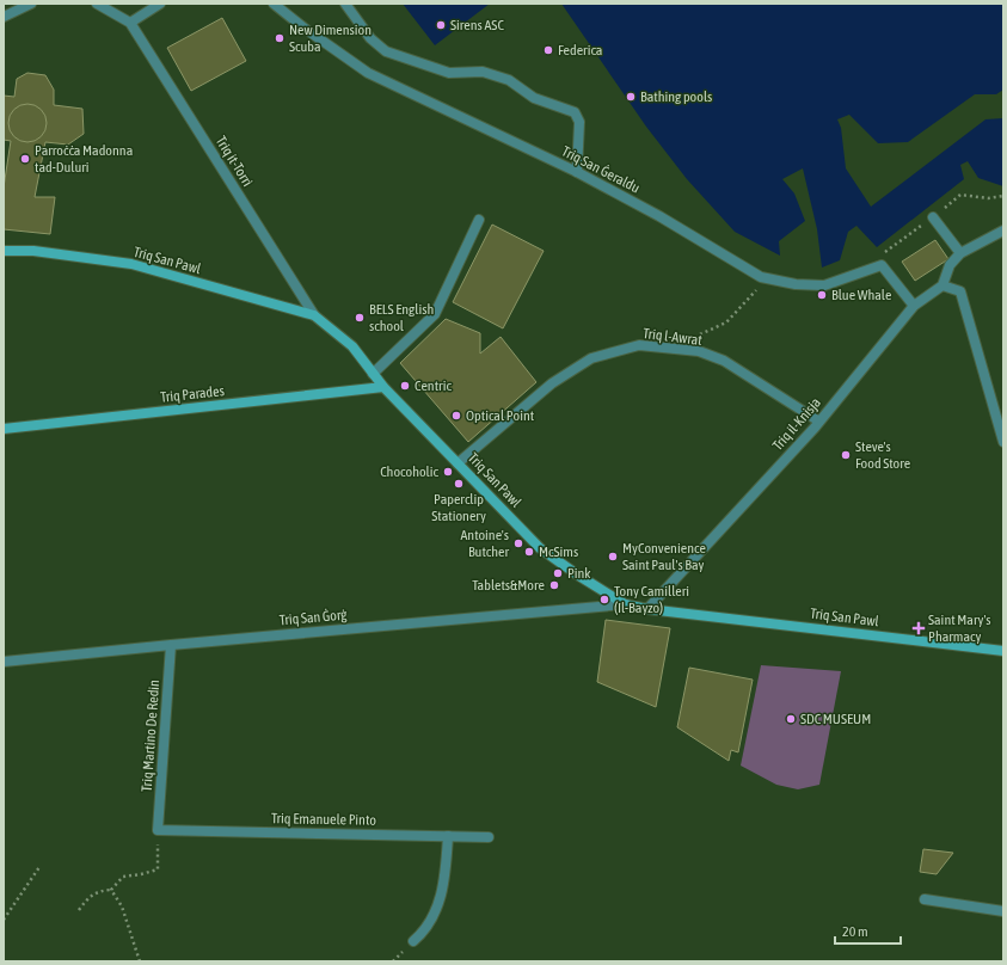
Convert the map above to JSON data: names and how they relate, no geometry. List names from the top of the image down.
{
  "streets": {
    "street": [
      "Triq it-Torri",
      "Triq San Ġeraldu",
      "Triq San Pawl",
      "Triq l-Awrat",
      "Triq Parades",
      "Triq il-Knisja",
      "Triq San Ġorġ",
      "Triq Martino De Redin",
      "Triq Emanuele Pinto"
    ]
  },
  "crossings": [
    ["Triq it-Torri", "Triq San Pawl"],
    ["Triq San Ġeraldu", "Triq il-Knisja"],
    ["Triq San Pawl", "Triq l-Awrat"],
    ["Triq San Pawl", "Triq Parades"],
    ["Triq San Pawl", "Triq il-Knisja"],
    ["Triq San Pawl", "Triq San Ġorġ"],
    ["Triq l-Awrat", "Triq il-Knisja"],
    ["Triq San Ġorġ", "Triq Martino De Redin"],
    ["Triq Martino De Redin", "Triq Emanuele Pinto"]
  ],
  "places": {
    "other": [
      "Sirens ASC",
      "New Dimension Scuba",
      "Federica",
      "Bathing pools",
      "Parroċċa Madonna tad-Duluri",
      "Blue Whale",
      "BELS English school",
      "Centric",
      "Optical Point",
      "Steve's Food Store",
      "Chocoholic",
      "Paperclip Stationery",
      "Antoine's Butcher",
      "McSims",
      "MyConvenience Saint Paul's Bay",
      "Pink",
      "Tablets&More",
      "Tony Camilleri (Il-Bayzo)",
      "SDC MUSEUM"
    ],
    "health": ["Saint Mary's Pharmacy"]
  },
  "scale_bar": "20 m"
}
